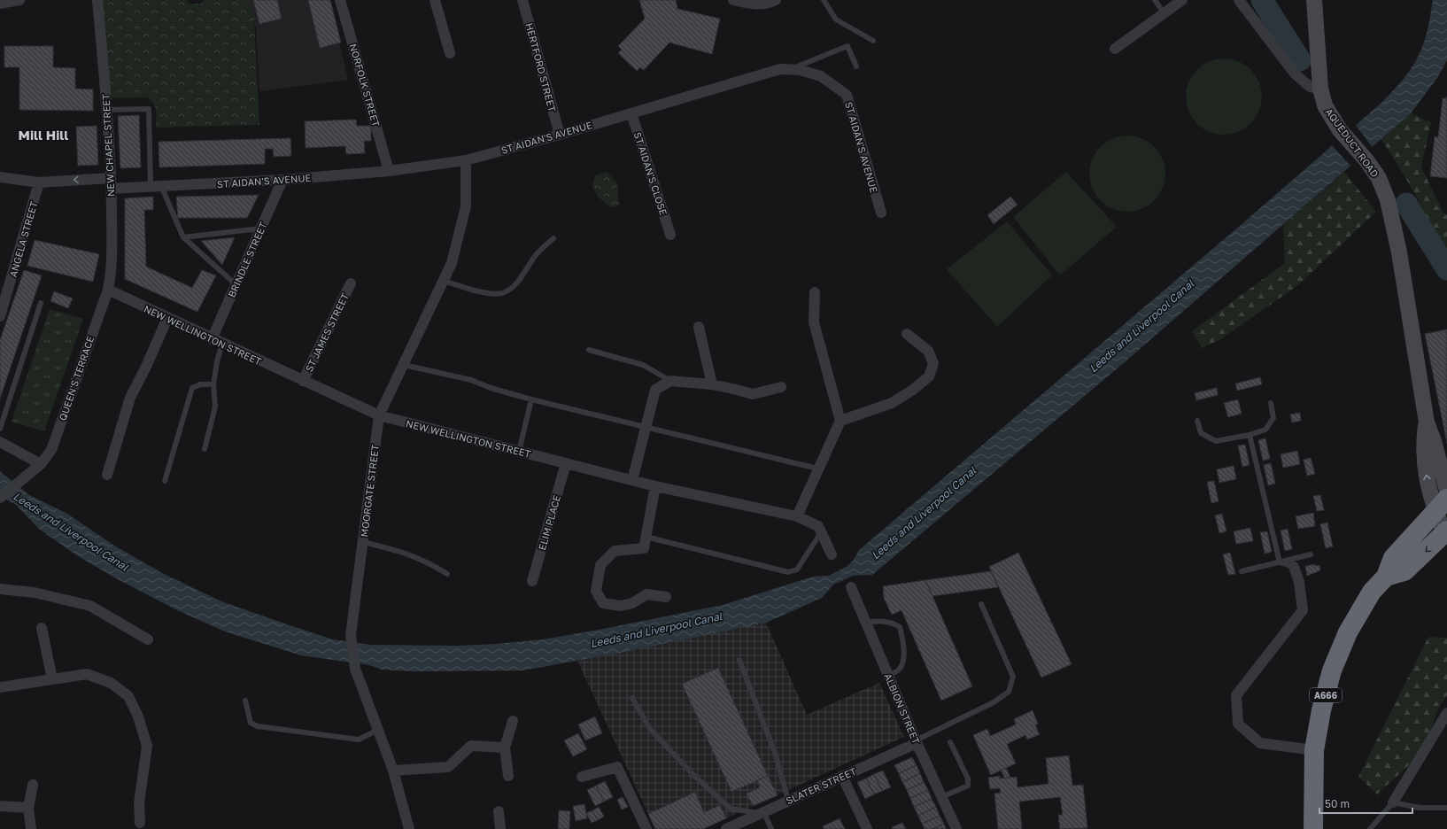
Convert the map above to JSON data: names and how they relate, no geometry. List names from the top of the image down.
{
  "streets": {
    "highway": ["A666"],
    "main road": ["AQUEDUCT ROAD"],
    "street": [
      "HERTFORD STREET",
      "NORFOLK STREET",
      "ST AIDAN'S AVENUE",
      "NEW CHAPEL STREET",
      "ST AIDAN'S CLOSE",
      "ANGELA STREET",
      "BRINDLE STREET",
      "ST JAMES STREET",
      "NEW WELLINGTON STREET",
      "QUEEN'S TERRACE",
      "MOORGATE STREET",
      "ELIM PLACE",
      "ALBION STREET",
      "SLATER STREET"
    ]
  },
  "crossings": [
    ["HERTFORD STREET", "ST AIDAN'S AVENUE"],
    ["NORFOLK STREET", "ST AIDAN'S AVENUE"],
    ["ST AIDAN'S AVENUE", "NEW CHAPEL STREET"],
    ["ST AIDAN'S AVENUE", "ST AIDAN'S CLOSE"],
    ["ST AIDAN'S AVENUE", "ANGELA STREET"],
    ["ST AIDAN'S AVENUE", "BRINDLE STREET"],
    ["ST AIDAN'S AVENUE", "MOORGATE STREET"],
    ["AQUEDUCT ROAD", "A666"],
    ["NEW CHAPEL STREET", "NEW WELLINGTON STREET"],
    ["NEW CHAPEL STREET", "QUEEN'S TERRACE"],
    ["BRINDLE STREET", "NEW WELLINGTON STREET"],
    ["ST JAMES STREET", "NEW WELLINGTON STREET"],
    ["NEW WELLINGTON STREET", "QUEEN'S TERRACE"],
    ["NEW WELLINGTON STREET", "MOORGATE STREET"],
    ["NEW WELLINGTON STREET", "ELIM PLACE"],
    ["ALBION STREET", "SLATER STREET"]
  ],
  "districts": ["Mill Hill"],
  "water": ["Leeds and Liverpool Canal"],
  "scale_bar": "50 m"
}
